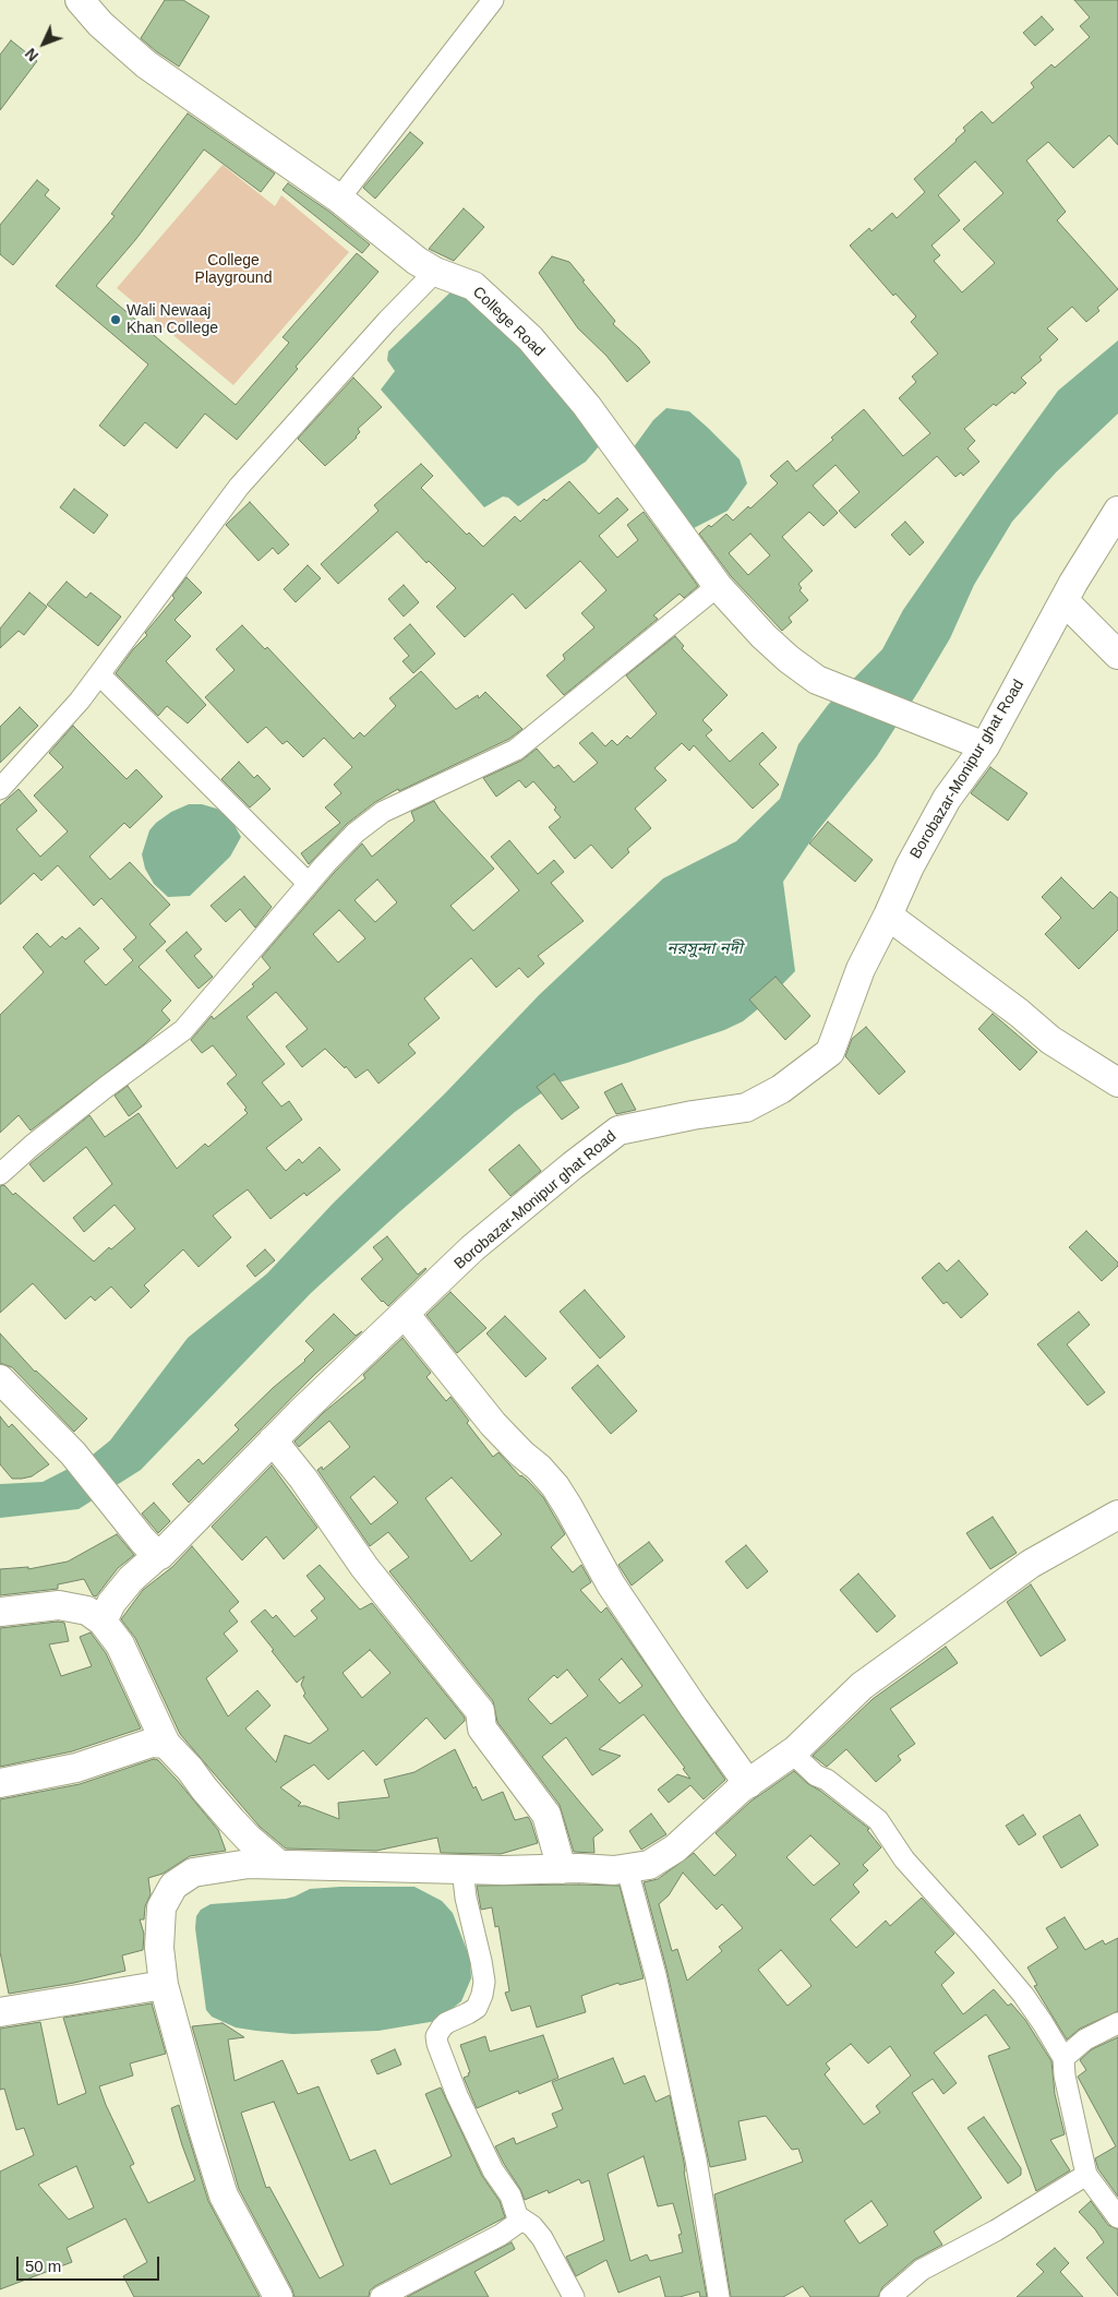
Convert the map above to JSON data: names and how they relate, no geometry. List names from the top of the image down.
{
  "streets": {
    "street": ["College Road", "Borobazar-Monipur ghat Road"]
  },
  "crossings": [
    ["College Road", "Borobazar-Monipur ghat Road"]
  ],
  "water": ["নরসুন্দা নদী"],
  "parks": ["College Playground"],
  "places": ["Wali Newaaj Khan College"],
  "scale_bar": "50 m",
  "north": "bottom left"
}
